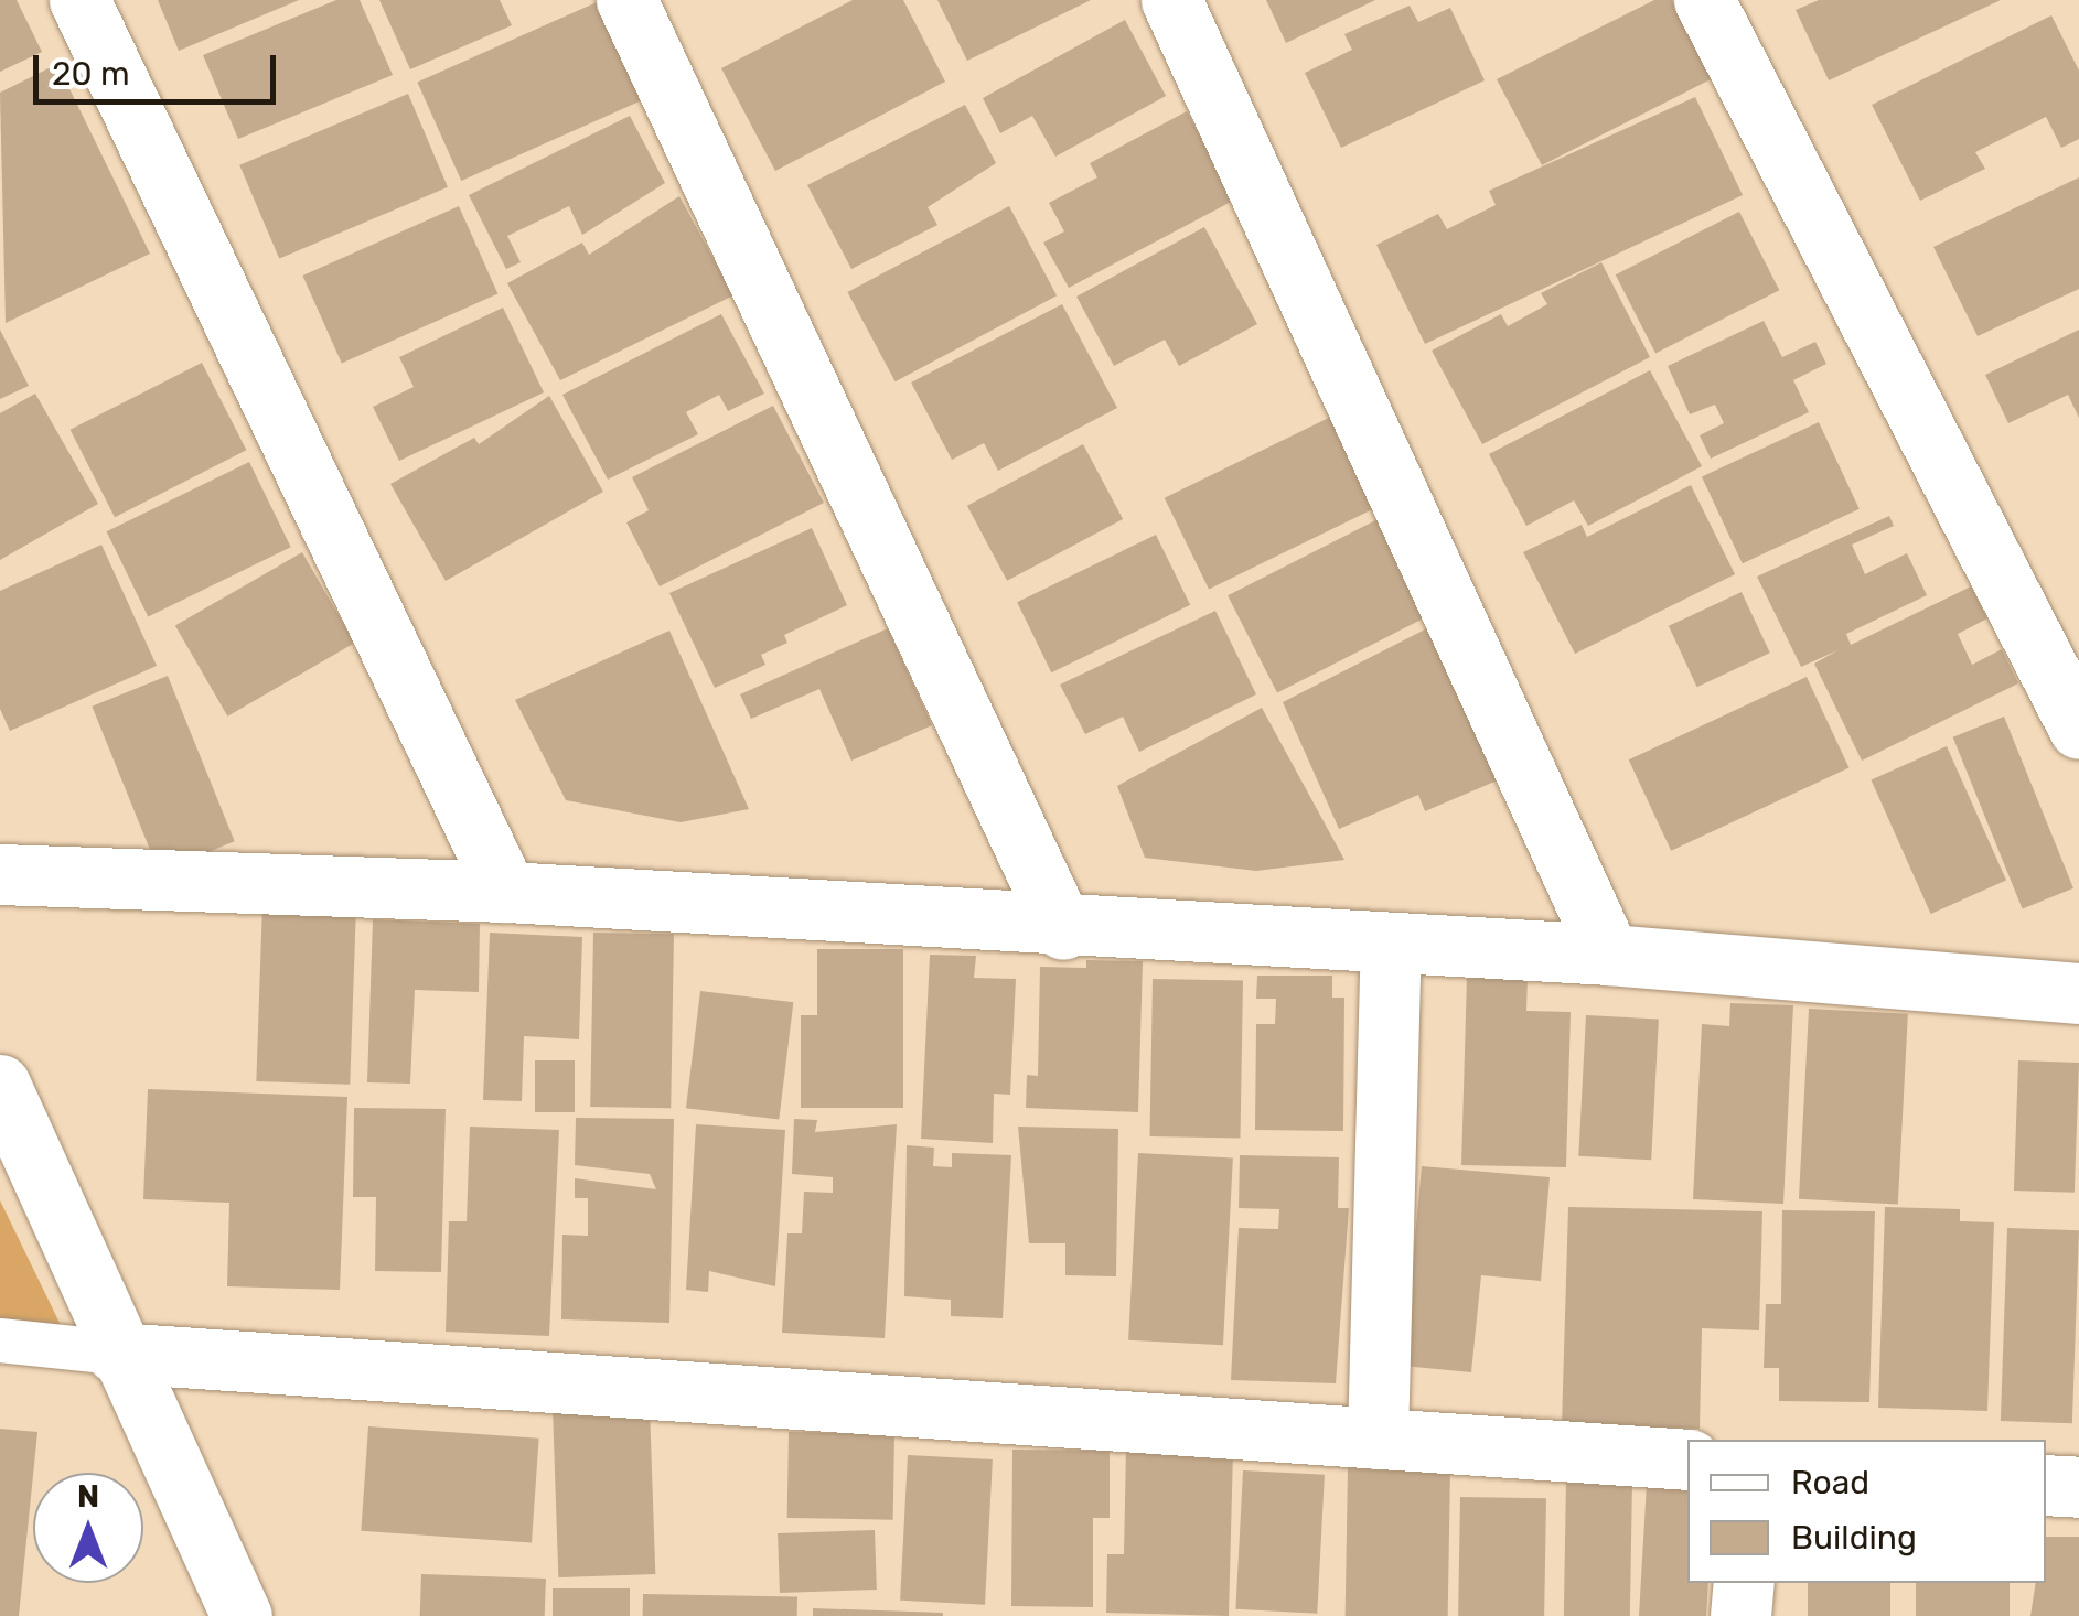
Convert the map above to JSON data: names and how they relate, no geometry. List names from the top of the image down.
{
  "legend": ["Road", "Building"],
  "scale_bar": "20 m",
  "north": "top"
}
